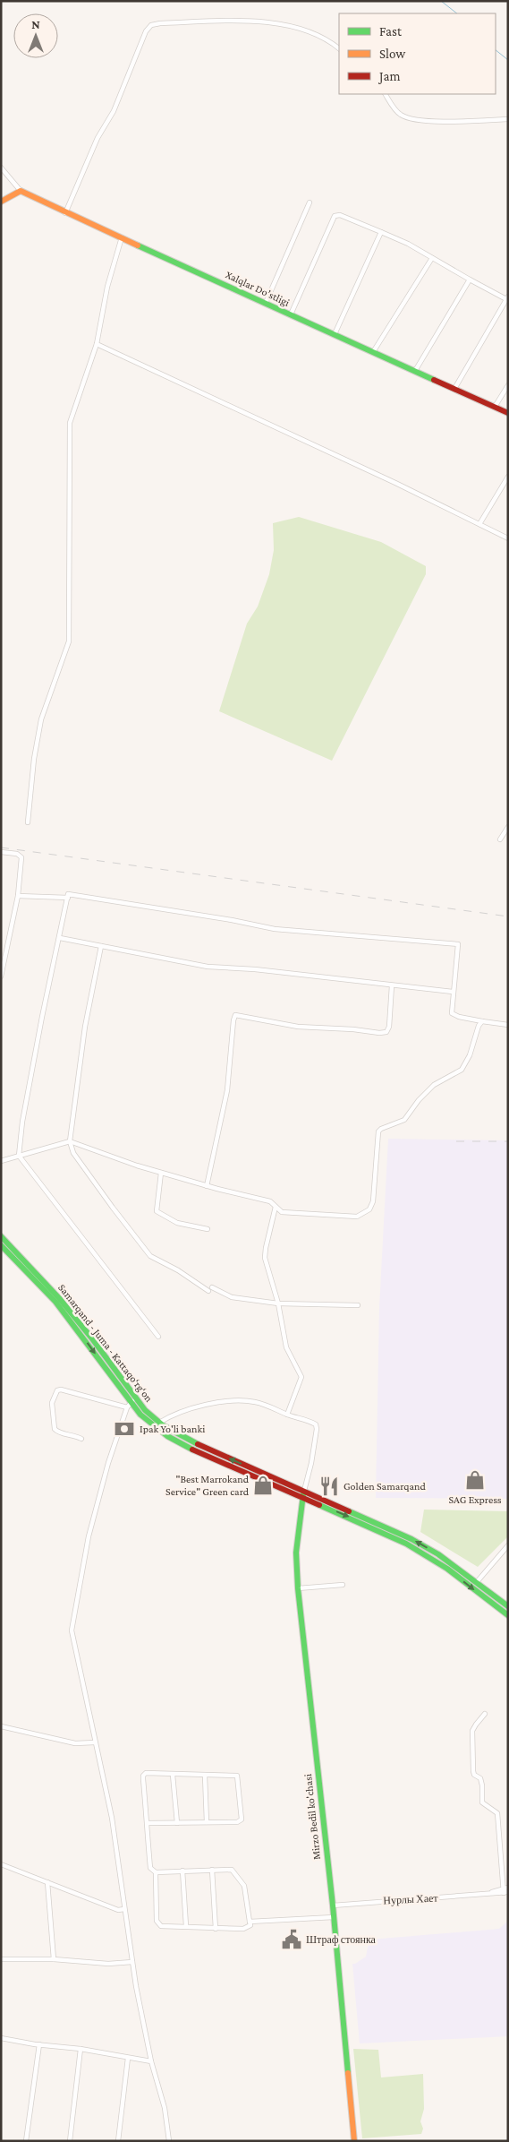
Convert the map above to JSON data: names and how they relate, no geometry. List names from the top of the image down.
{
  "streets": {
    "main road": ["Xalqlar Do’stligi", "Samarqand - Juma - Kattaqo‘rg‘on", "Mirzo Bedil ko'chasi"],
    "street": ["Нурлы Хает"]
  },
  "crossings": [
    ["Samarqand - Juma - Kattaqo‘rg‘on", "Mirzo Bedil ko'chasi"],
    ["Mirzo Bedil ko'chasi", "Нурлы Хает"]
  ],
  "places": {
    "bank": ["Ipak Yo'li banki"],
    "shop": ["SAG Express", "\"Best Marrokand Service\" Green card"],
    "restaurant": ["Golden Samarqand"],
    "public building": ["Штраф стоянка"]
  },
  "legend": ["Fast", "Slow", "Jam"],
  "north": "top"
}
